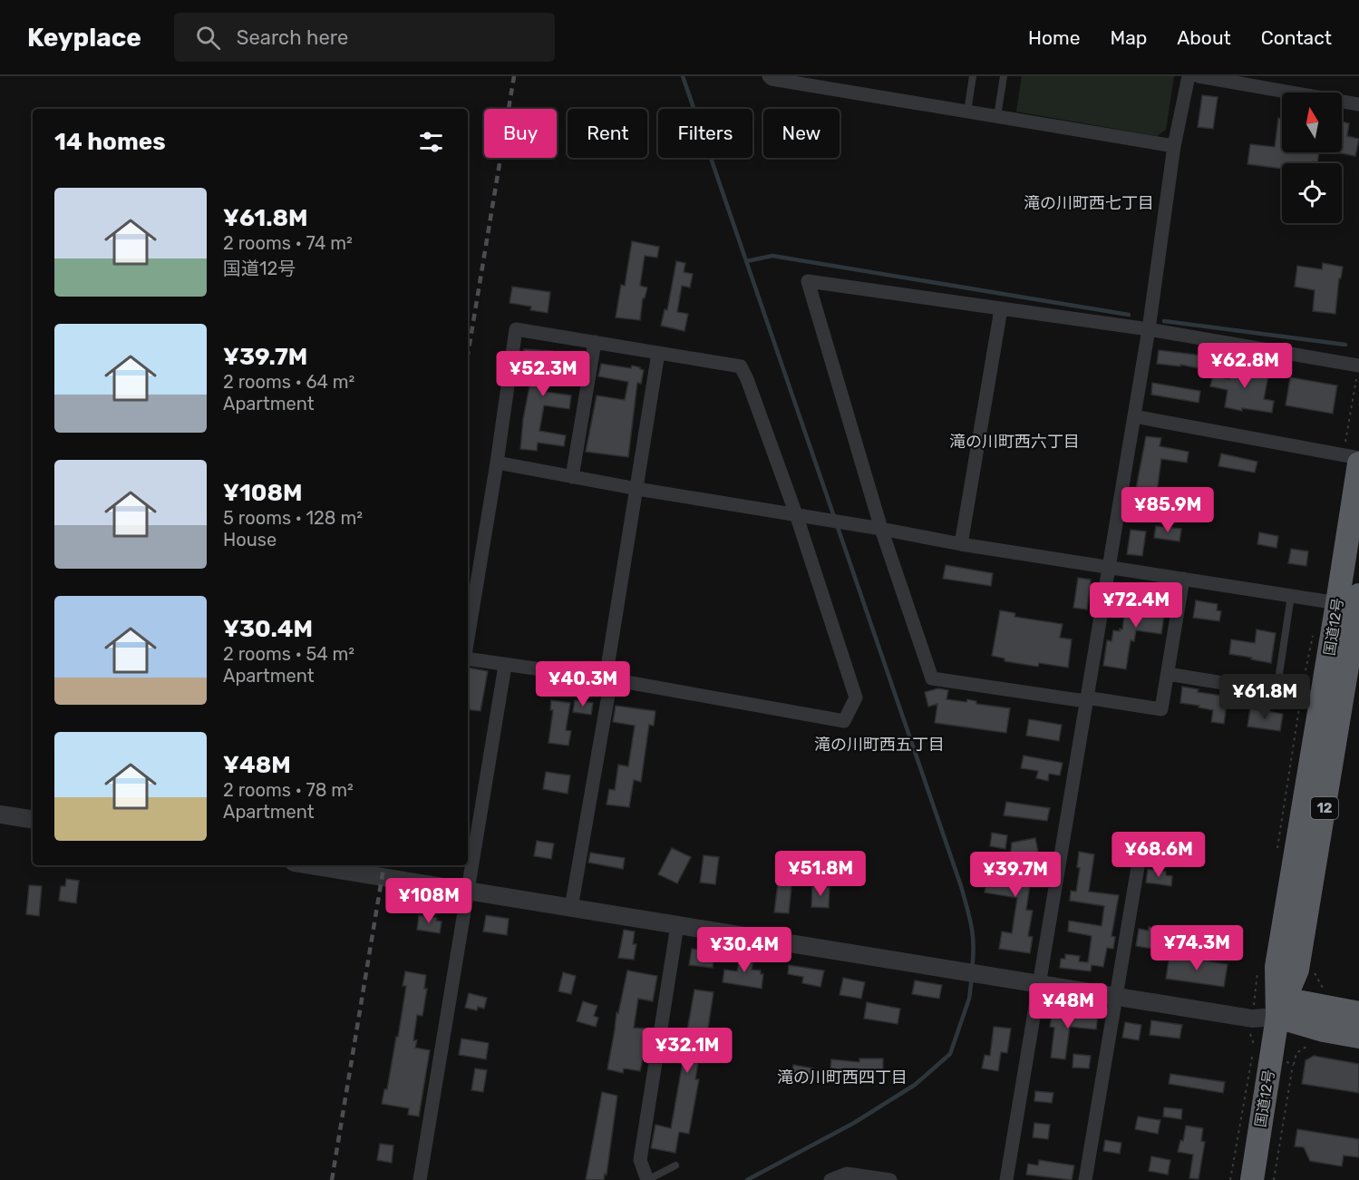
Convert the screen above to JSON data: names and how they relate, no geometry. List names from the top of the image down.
{
  "streets": {
    "highway": ["国道12号", "12"]
  },
  "districts": [
    "滝の川町西七丁目",
    "滝の川町西六丁目",
    "滝の川町西五丁目",
    "滝の川町西四丁目"
  ],
  "north": "top",
  "page": {
    "header": "Keyplace",
    "search": "Search here",
    "nav": [
      "Home",
      "Map",
      "About",
      "Contact"
    ],
    "chip": [
      "Buy",
      "Rent",
      "Filters",
      "New"
    ],
    "heading": "14 homes",
    "list": [
      {
        "name": "¥61.8M",
        "note": "2 rooms · 74 m² · 国道12号"
      },
      {
        "name": "¥39.7M",
        "note": "2 rooms · 64 m² · Apartment"
      },
      {
        "name": "¥108M",
        "note": "5 rooms · 128 m² · House"
      },
      {
        "name": "¥30.4M",
        "note": "2 rooms · 54 m² · Apartment"
      },
      {
        "name": "¥48M",
        "note": "2 rooms · 78 m² · Apartment"
      }
    ],
    "price": [
      "¥62.8M",
      "¥52.3M",
      "¥85.9M",
      "¥72.4M",
      "¥40.3M",
      "¥61.8M",
      "¥68.6M",
      "¥51.8M",
      "¥39.7M",
      "¥108M",
      "¥74.3M",
      "¥30.4M",
      "¥48M",
      "¥32.1M"
    ]
  }
}
